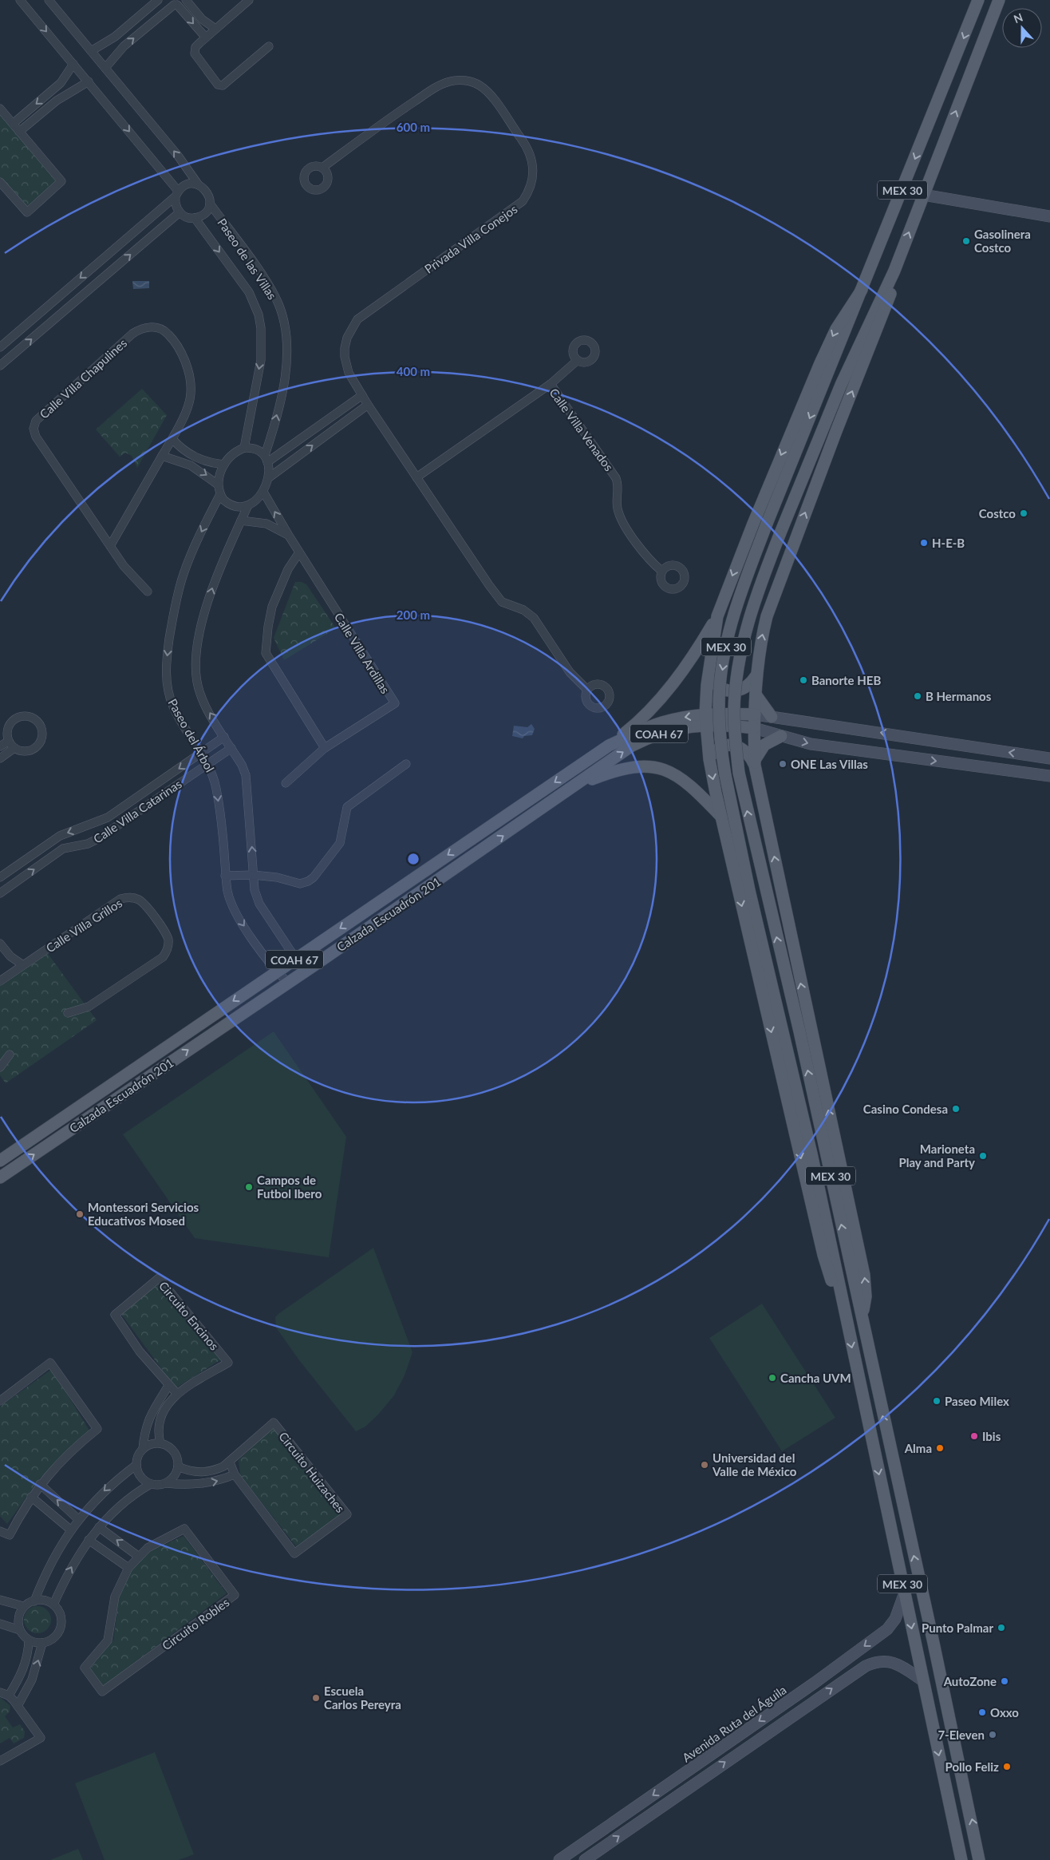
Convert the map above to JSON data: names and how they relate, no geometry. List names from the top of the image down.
{
  "streets": {
    "main road": ["MEX 30", "COAH 67", "Calzada Escuadrón 201"],
    "street": [
      "Privada Villa Conejos",
      "Paseo de las Villas",
      "Calle Villa Chapulines",
      "Calle Villa Venados",
      "Calle Villa Ardillas",
      "Paseo del Árbol",
      "Calle Villa Catarinas",
      "Calle Villa Grillos",
      "Circuito Encinos",
      "Circuito Huizaches",
      "Circuito Robles",
      "Avenida Ruta del Águila"
    ]
  },
  "crossings": [
    ["MEX 30", "Avenida Ruta del Águila"],
    ["Paseo de las Villas", "Calle Villa Ardillas"],
    ["Paseo de las Villas", "Paseo del Árbol"],
    ["Calle Villa Ardillas", "Paseo del Árbol"],
    ["COAH 67", "Calzada Escuadrón 201"],
    ["Paseo del Árbol", "Calle Villa Catarinas"],
    ["Paseo del Árbol", "Calzada Escuadrón 201"]
  ],
  "places": [
    "Gasolinera Costco",
    "Costco",
    "H-E-B",
    "Banorte HEB",
    "B Hermanos",
    "ONE Las Villas",
    "Casino Condesa",
    "Marioneta Play and Party",
    "Campos de Futbol Ibero",
    "Montessori Servicios Educativos Mosed",
    "Cancha UVM",
    "Paseo Milex",
    "Ibis",
    "Alma",
    "Universidad del Valle de México",
    "Punto Palmar",
    "AutoZone",
    "Escuela Carlos Pereyra",
    "Oxxo",
    "7-Eleven",
    "Pollo Feliz"
  ],
  "north": "top",
  "rings": ["600 m", "400 m", "200 m"]
}
